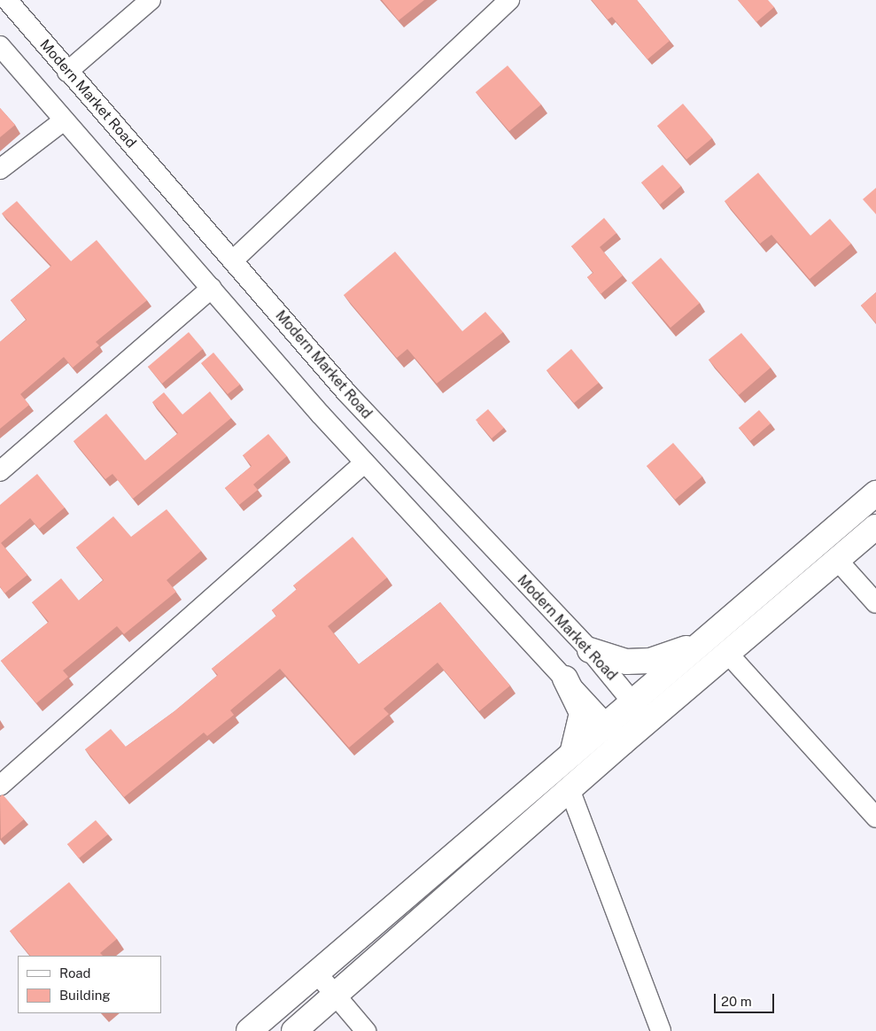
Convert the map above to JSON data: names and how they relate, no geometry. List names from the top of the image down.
{
  "streets": {
    "street": ["Modern Market Road"]
  },
  "legend": ["Road", "Building"],
  "scale_bar": "20 m"
}
